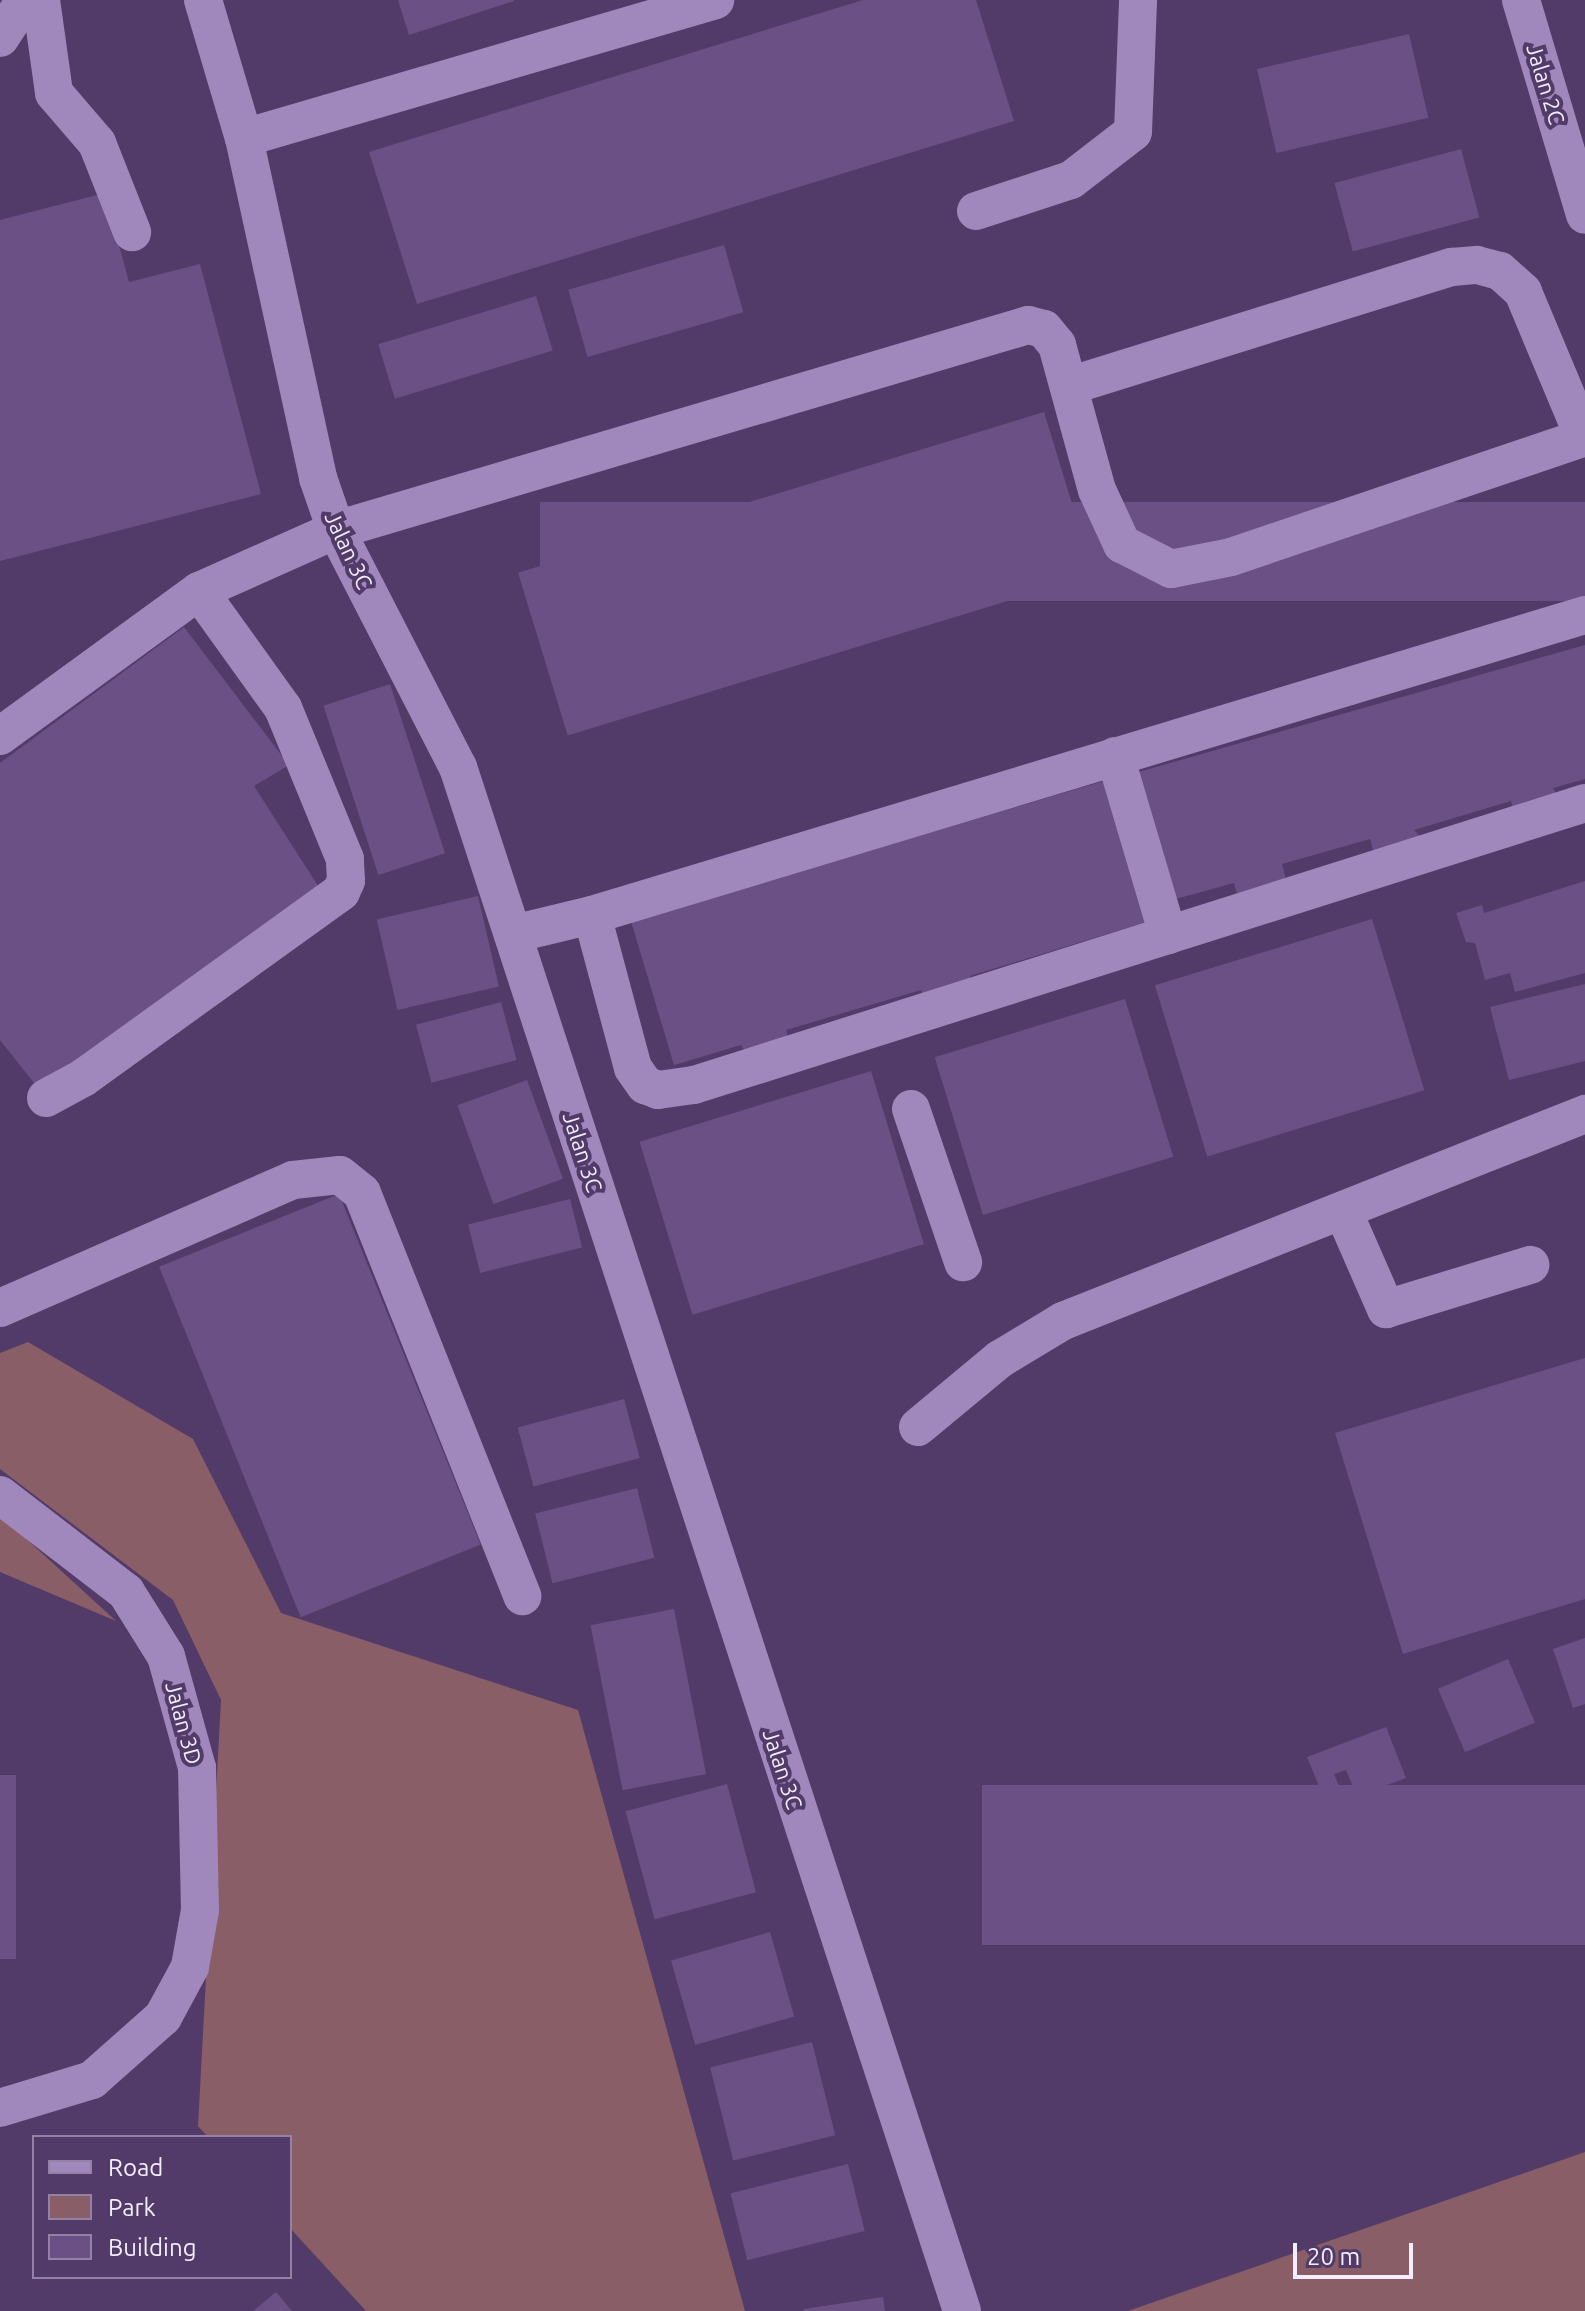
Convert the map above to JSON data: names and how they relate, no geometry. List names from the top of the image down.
{
  "streets": {
    "street": ["Jalan 2C", "Jalan 3C", "Jalan 3D"]
  },
  "legend": ["Road", "Park", "Building"],
  "scale_bar": "20 m"
}
